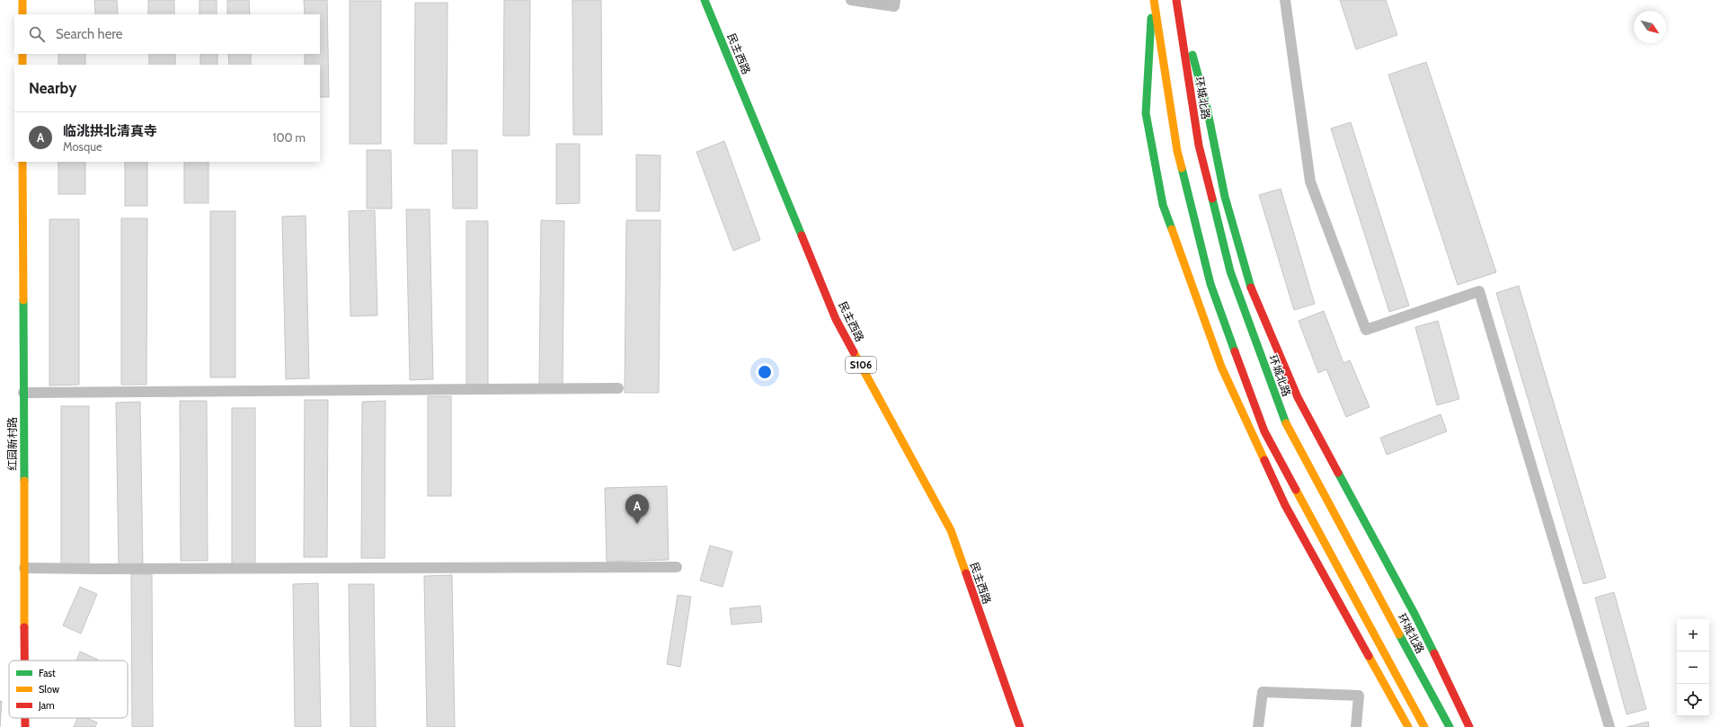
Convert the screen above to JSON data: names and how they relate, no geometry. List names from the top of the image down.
{
  "streets": {
    "main road": [
      "民主西路",
      "环城北路",
      "S106",
      "红园新村路"
    ]
  },
  "legend": ["Fast", "Slow", "Jam"],
  "north": "bottom right",
  "page": {
    "search": "Search here",
    "heading": "Nearby",
    "list": [
      {
        "mark": "A",
        "name": "临洮拱北清真寺",
        "note": "Mosque",
        "value": "100 m"
      }
    ],
    "pins": "A",
    "map_buttons": ["+", "−"]
  }
}
